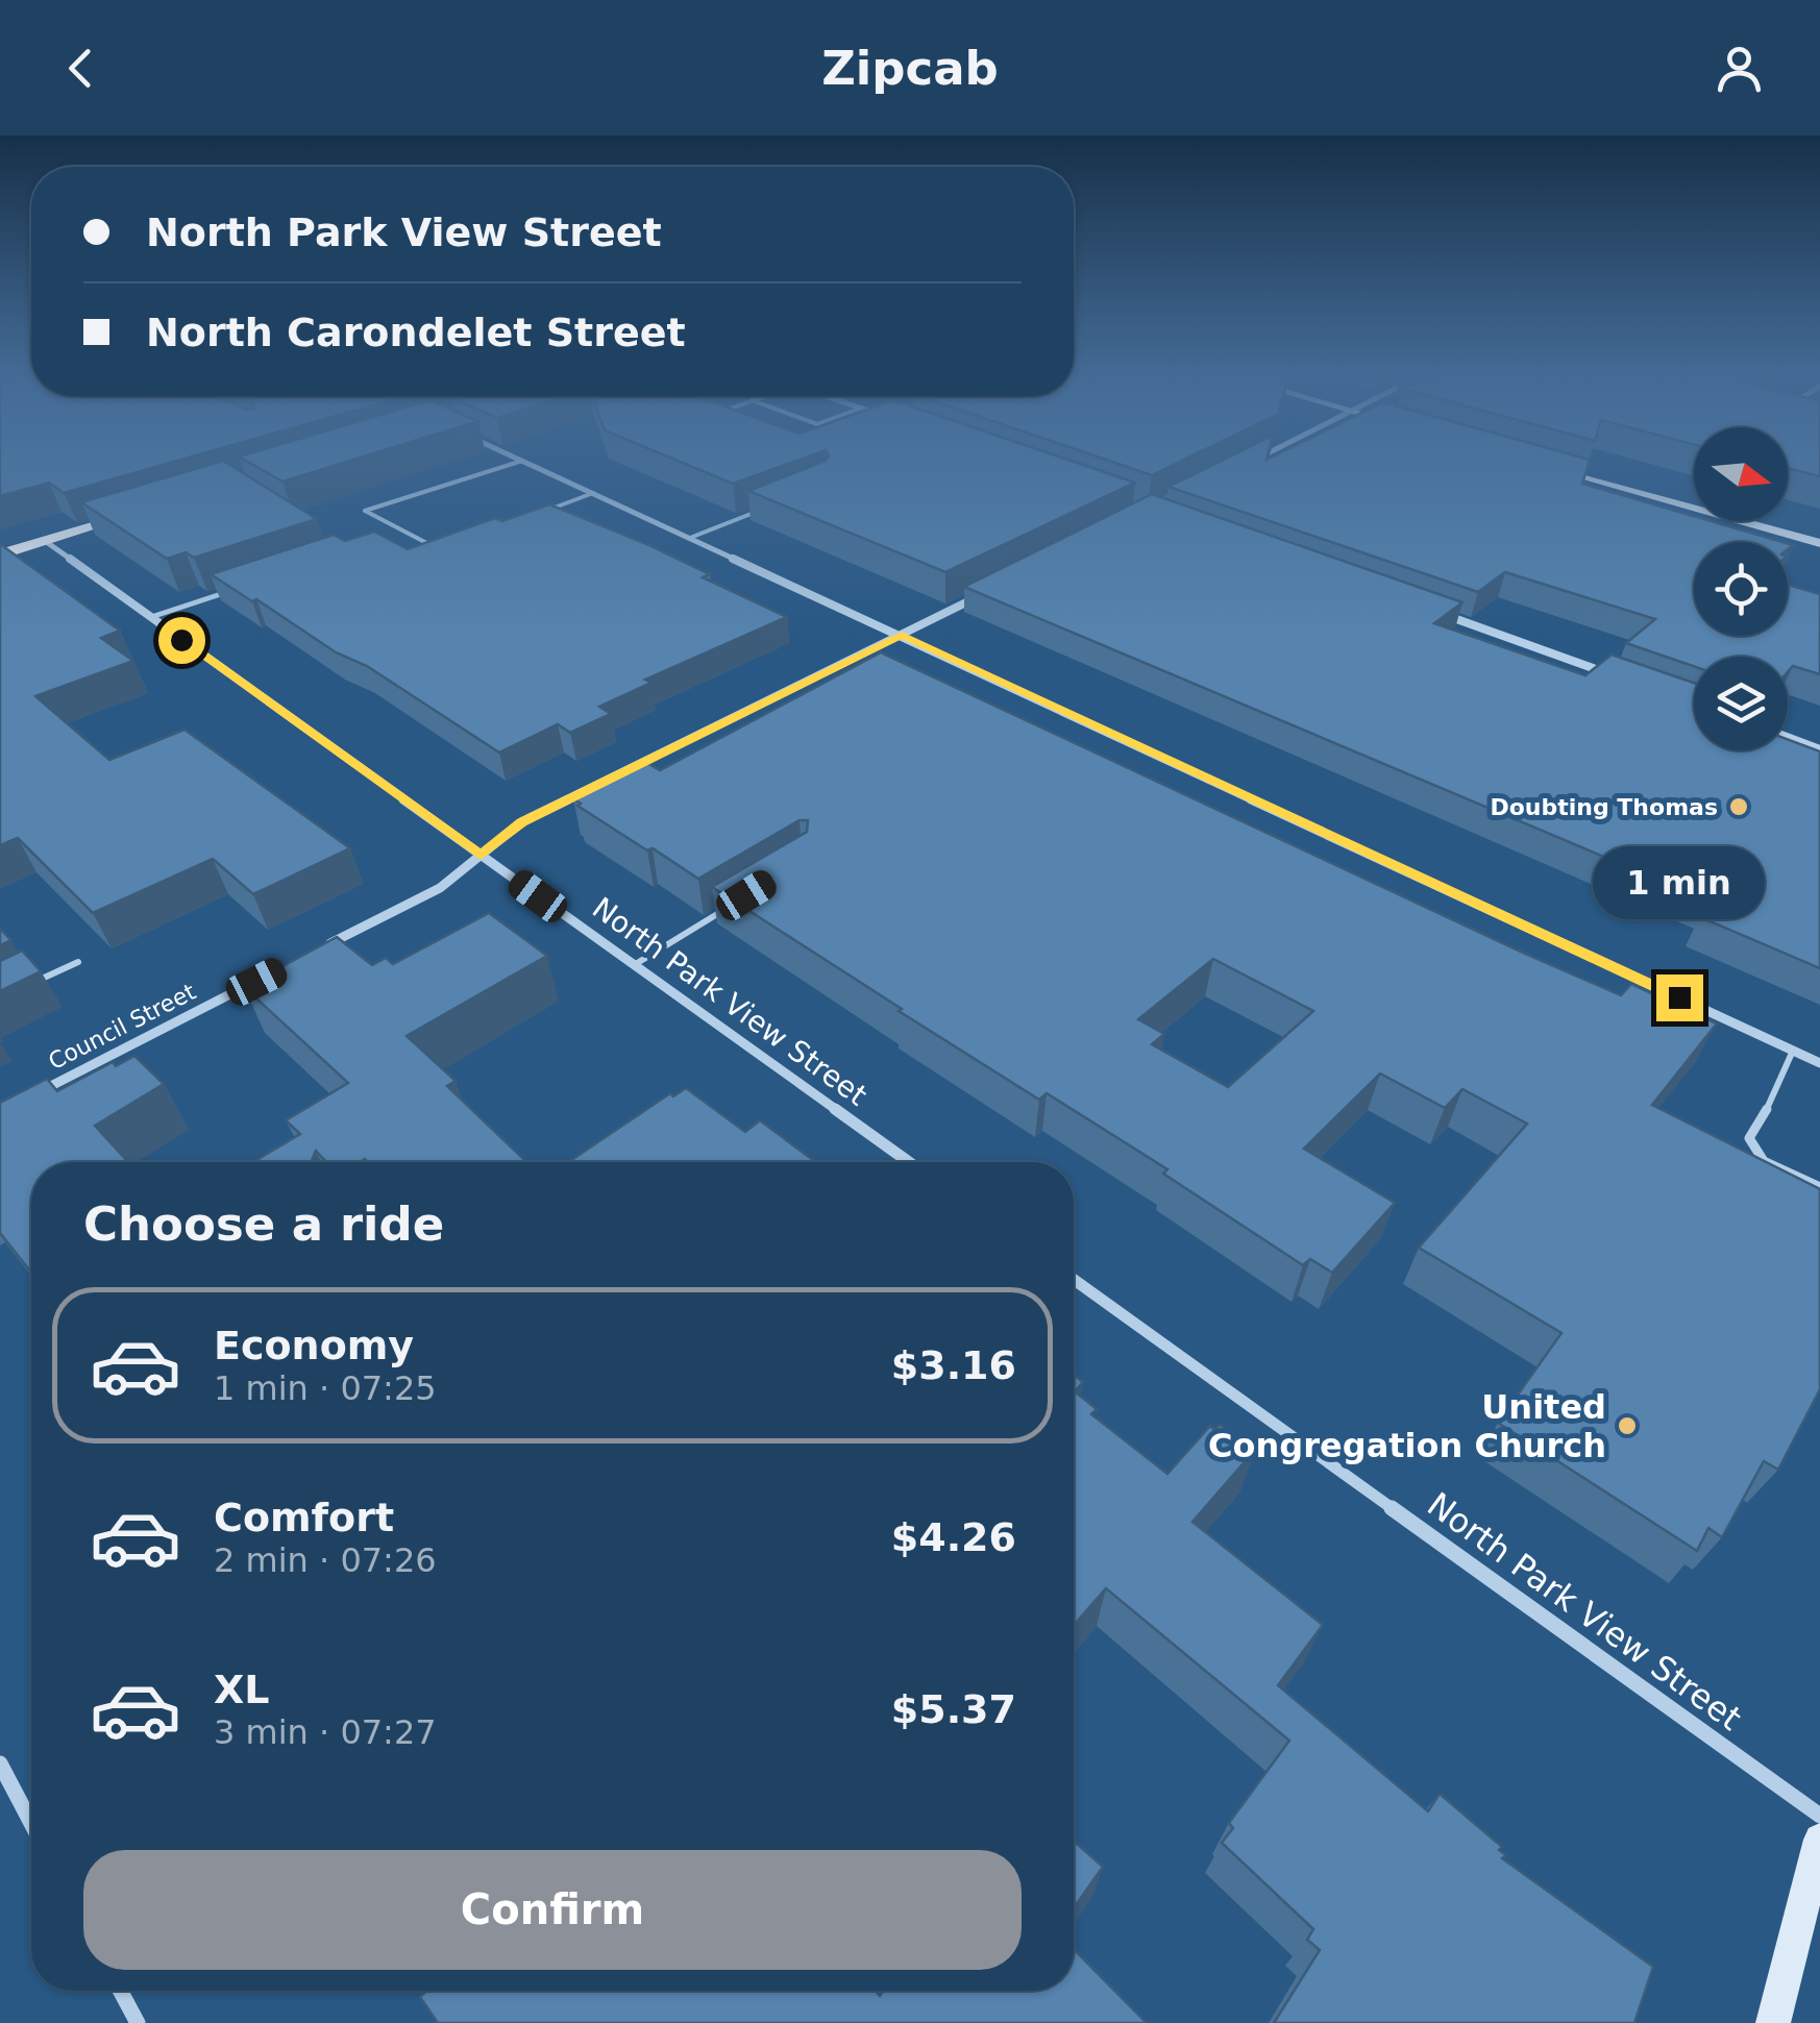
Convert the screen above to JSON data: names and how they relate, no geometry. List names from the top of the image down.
{
  "streets": {
    "street": ["North Park View Street", "Council Street"]
  },
  "places": ["Doubting Thomas", "United Congregation Church"],
  "north": "right",
  "page": {
    "header": "Zipcab",
    "banner": ["North Park View Street", "North Carondelet Street"],
    "bubble": "1 min",
    "heading": "Choose a ride",
    "list": [
      {
        "name": "Economy",
        "note": "1 min · 07:25",
        "value": "$3.16"
      },
      {
        "name": "Comfort",
        "note": "2 min · 07:26",
        "value": "$4.26"
      },
      {
        "name": "XL",
        "note": "3 min · 07:27",
        "value": "$5.37"
      }
    ],
    "buttons": "Confirm"
  }
}
